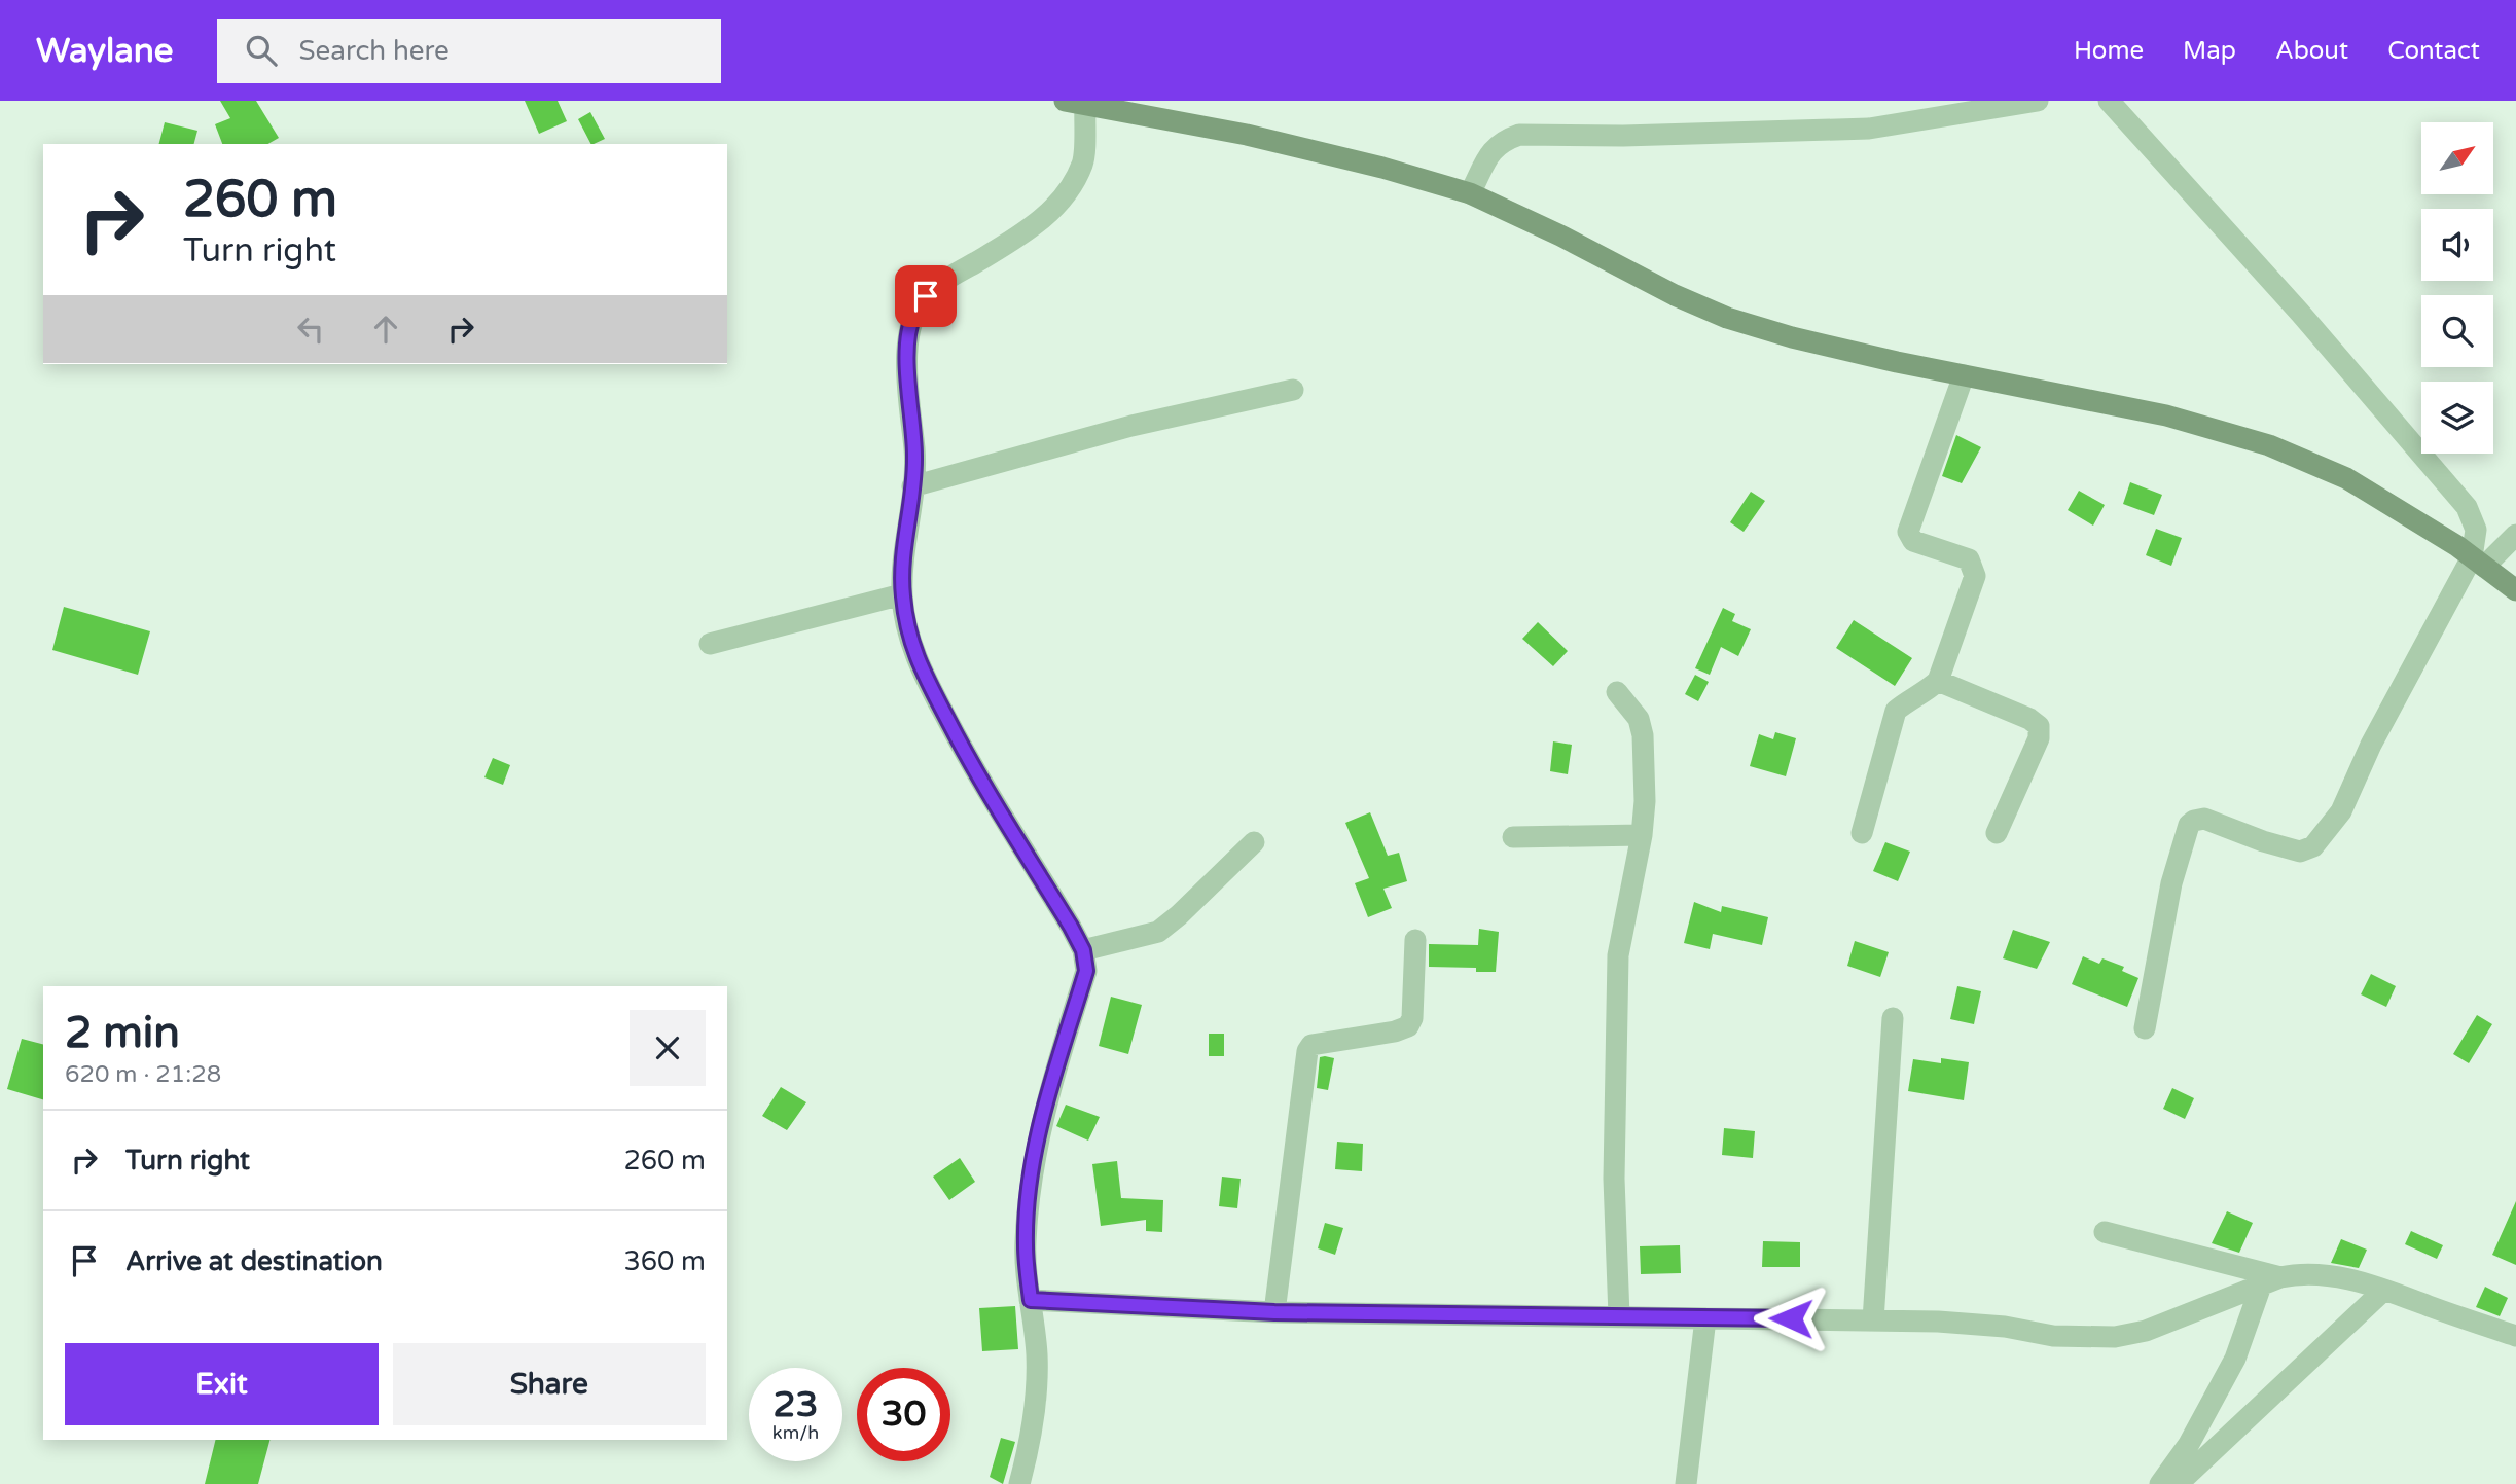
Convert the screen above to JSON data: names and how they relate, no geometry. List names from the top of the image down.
{
  "north": "top right",
  "page": {
    "header": "Waylane",
    "search": "Search here",
    "nav": [
      "Home",
      "Map",
      "About",
      "Contact"
    ],
    "turn": ["260 m", "Turn right"],
    "heading": ["2 min", "620 m · 21:28"],
    "list": [
      {
        "name": "Turn right",
        "value": "260 m"
      },
      {
        "name": "Arrive at destination",
        "value": "360 m"
      }
    ],
    "buttons": ["Exit", "Share"],
    "speed": "23 km/h",
    "limit": "30"
  }
}
